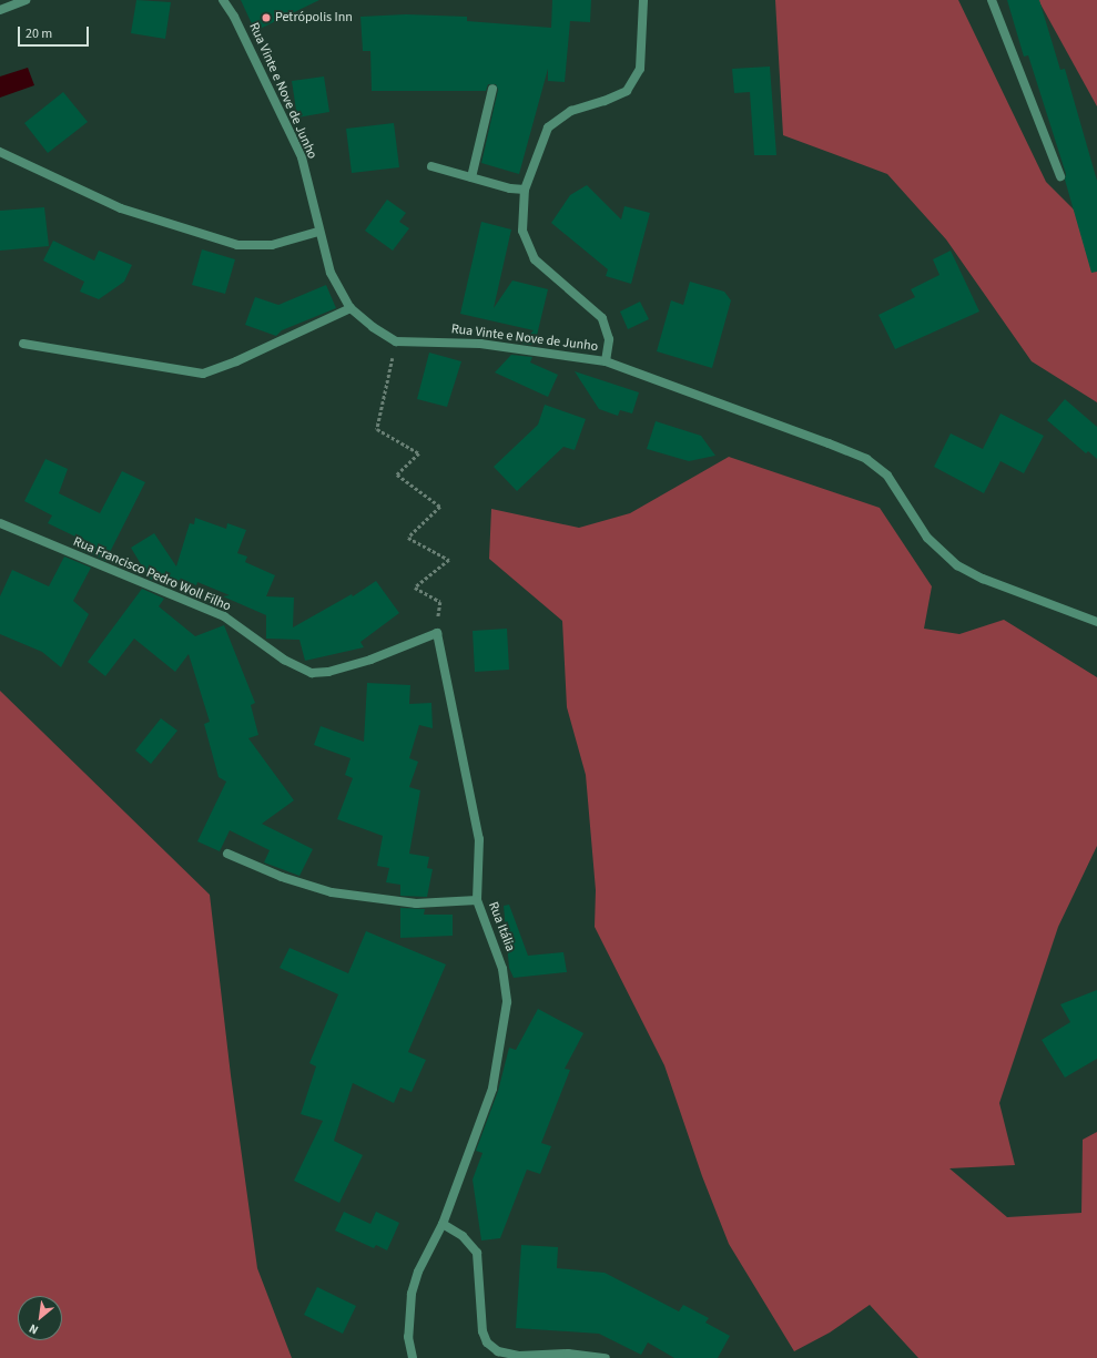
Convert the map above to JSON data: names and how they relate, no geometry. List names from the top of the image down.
{
  "streets": {
    "street": ["Rua Vinte e Nove de Junho", "Rua Francisco Pedro Woll Filho", "Rua Itália"]
  },
  "crossings": [
    ["Rua Francisco Pedro Woll Filho", "Rua Itália"]
  ],
  "places": ["Petrópolis Inn"],
  "scale_bar": "20 m",
  "north": "bottom left"
}
